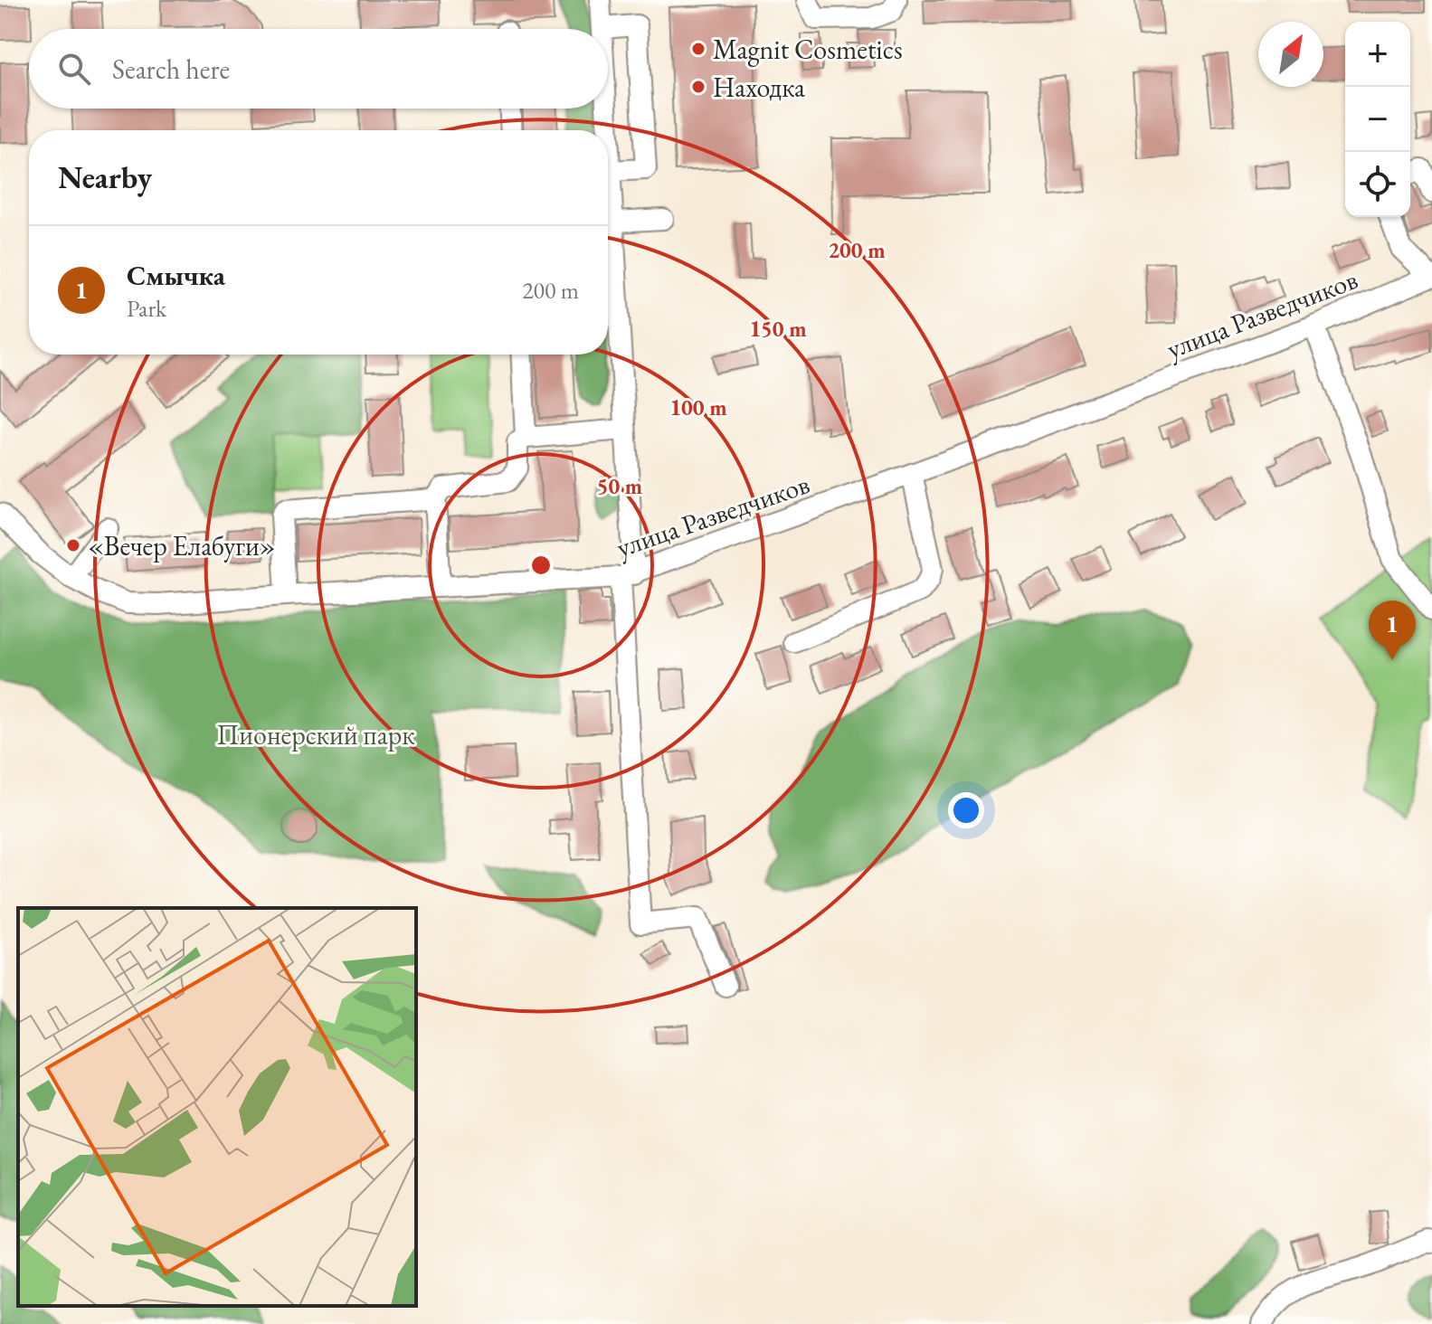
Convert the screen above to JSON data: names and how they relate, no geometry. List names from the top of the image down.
{
  "streets": {
    "street": ["улица Разведчиков"]
  },
  "parks": ["Пионерский парк"],
  "places": ["Magnit Cosmetics", "Находка", "«Вечер Елабуги»"],
  "north": "top right",
  "page": {
    "map_buttons": ["+", "−"],
    "search": "Search here",
    "heading": "Nearby",
    "list": [
      {
        "mark": "1",
        "name": "Смычка",
        "note": "Park",
        "value": "200 m"
      }
    ],
    "pins": "1"
  },
  "rings": [
    "200 m",
    "150 m",
    "100 m",
    "50 m"
  ]
}
